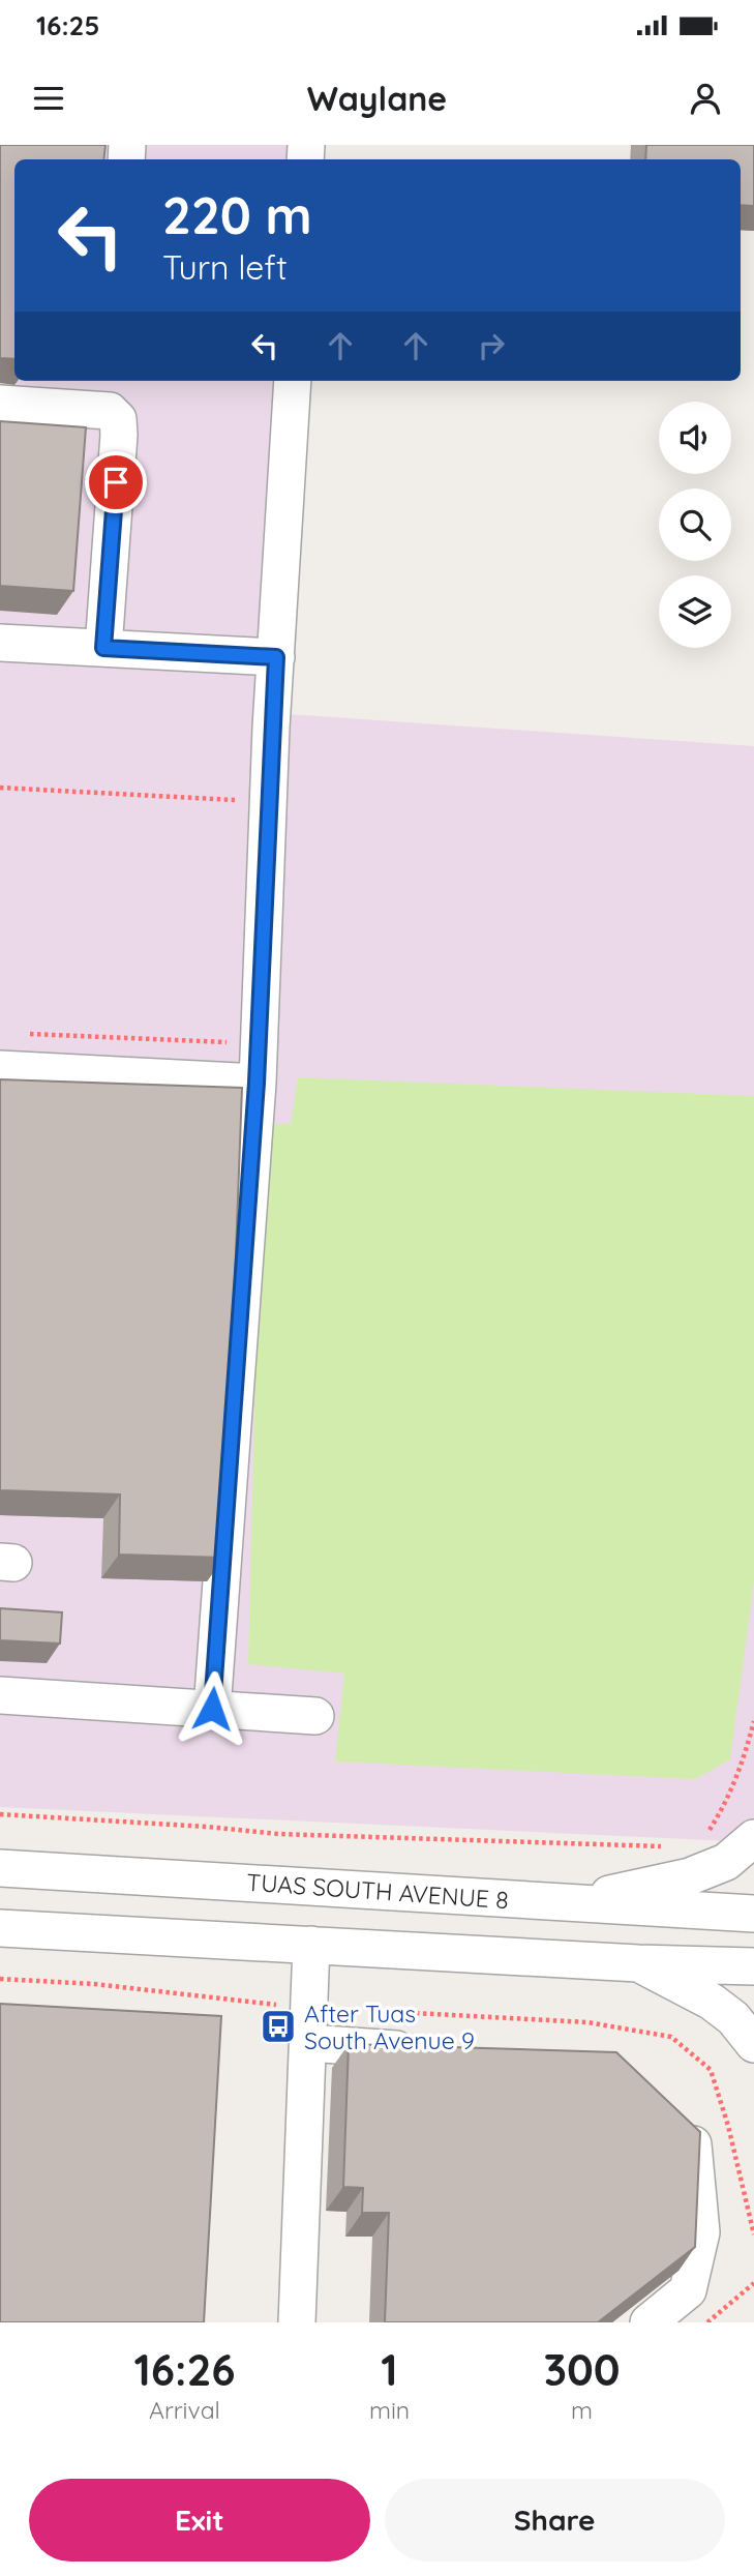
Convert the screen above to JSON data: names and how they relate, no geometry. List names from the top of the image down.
{
  "streets": {
    "street": ["TUAS SOUTH AVENUE 8"]
  },
  "places": {
    "bus stop": ["After Tuas South Avenue 9"]
  },
  "page": {
    "status": "16:25",
    "header": "Waylane",
    "turn": ["220 m", "Turn left"],
    "eta": [
      "16:26",
      "Arrival",
      "1",
      "min",
      "300",
      "m"
    ],
    "buttons": ["Exit", "Share"]
  }
}
